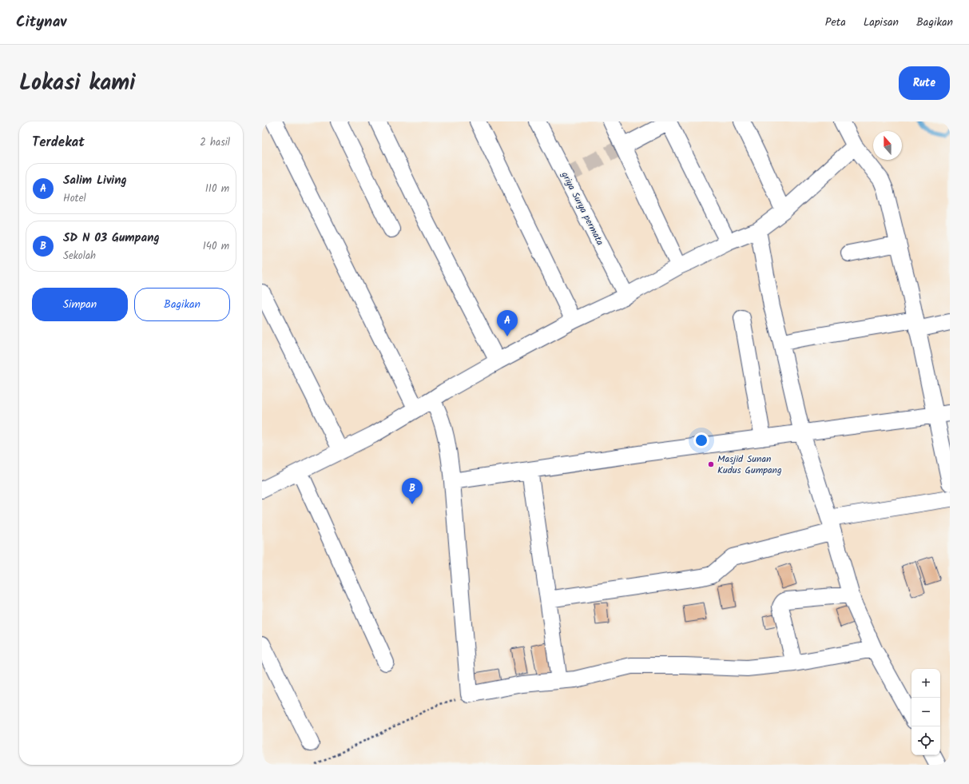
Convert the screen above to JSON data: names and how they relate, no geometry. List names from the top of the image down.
{
  "streets": {
    "street": ["griya Surya permata"]
  },
  "places": ["Masjid Sunan Kudus Gumpang"],
  "north": "top",
  "page": {
    "header": "Citynav",
    "nav": ["Peta", "Lapisan", "Bagikan"],
    "title": "Lokasi kami",
    "buttons": [
      "Rute",
      ["Simpan", "Bagikan"]
    ],
    "heading": ["Terdekat", "2 hasil"],
    "list": [
      {
        "mark": "A",
        "name": "Salim Living",
        "note": "Hotel",
        "value": "110 m"
      },
      {
        "mark": "B",
        "name": "SD N 03 Gumpang",
        "note": "Sekolah",
        "value": "140 m"
      }
    ],
    "pins": ["A", "B"],
    "map_buttons": ["+", "−"]
  }
}
